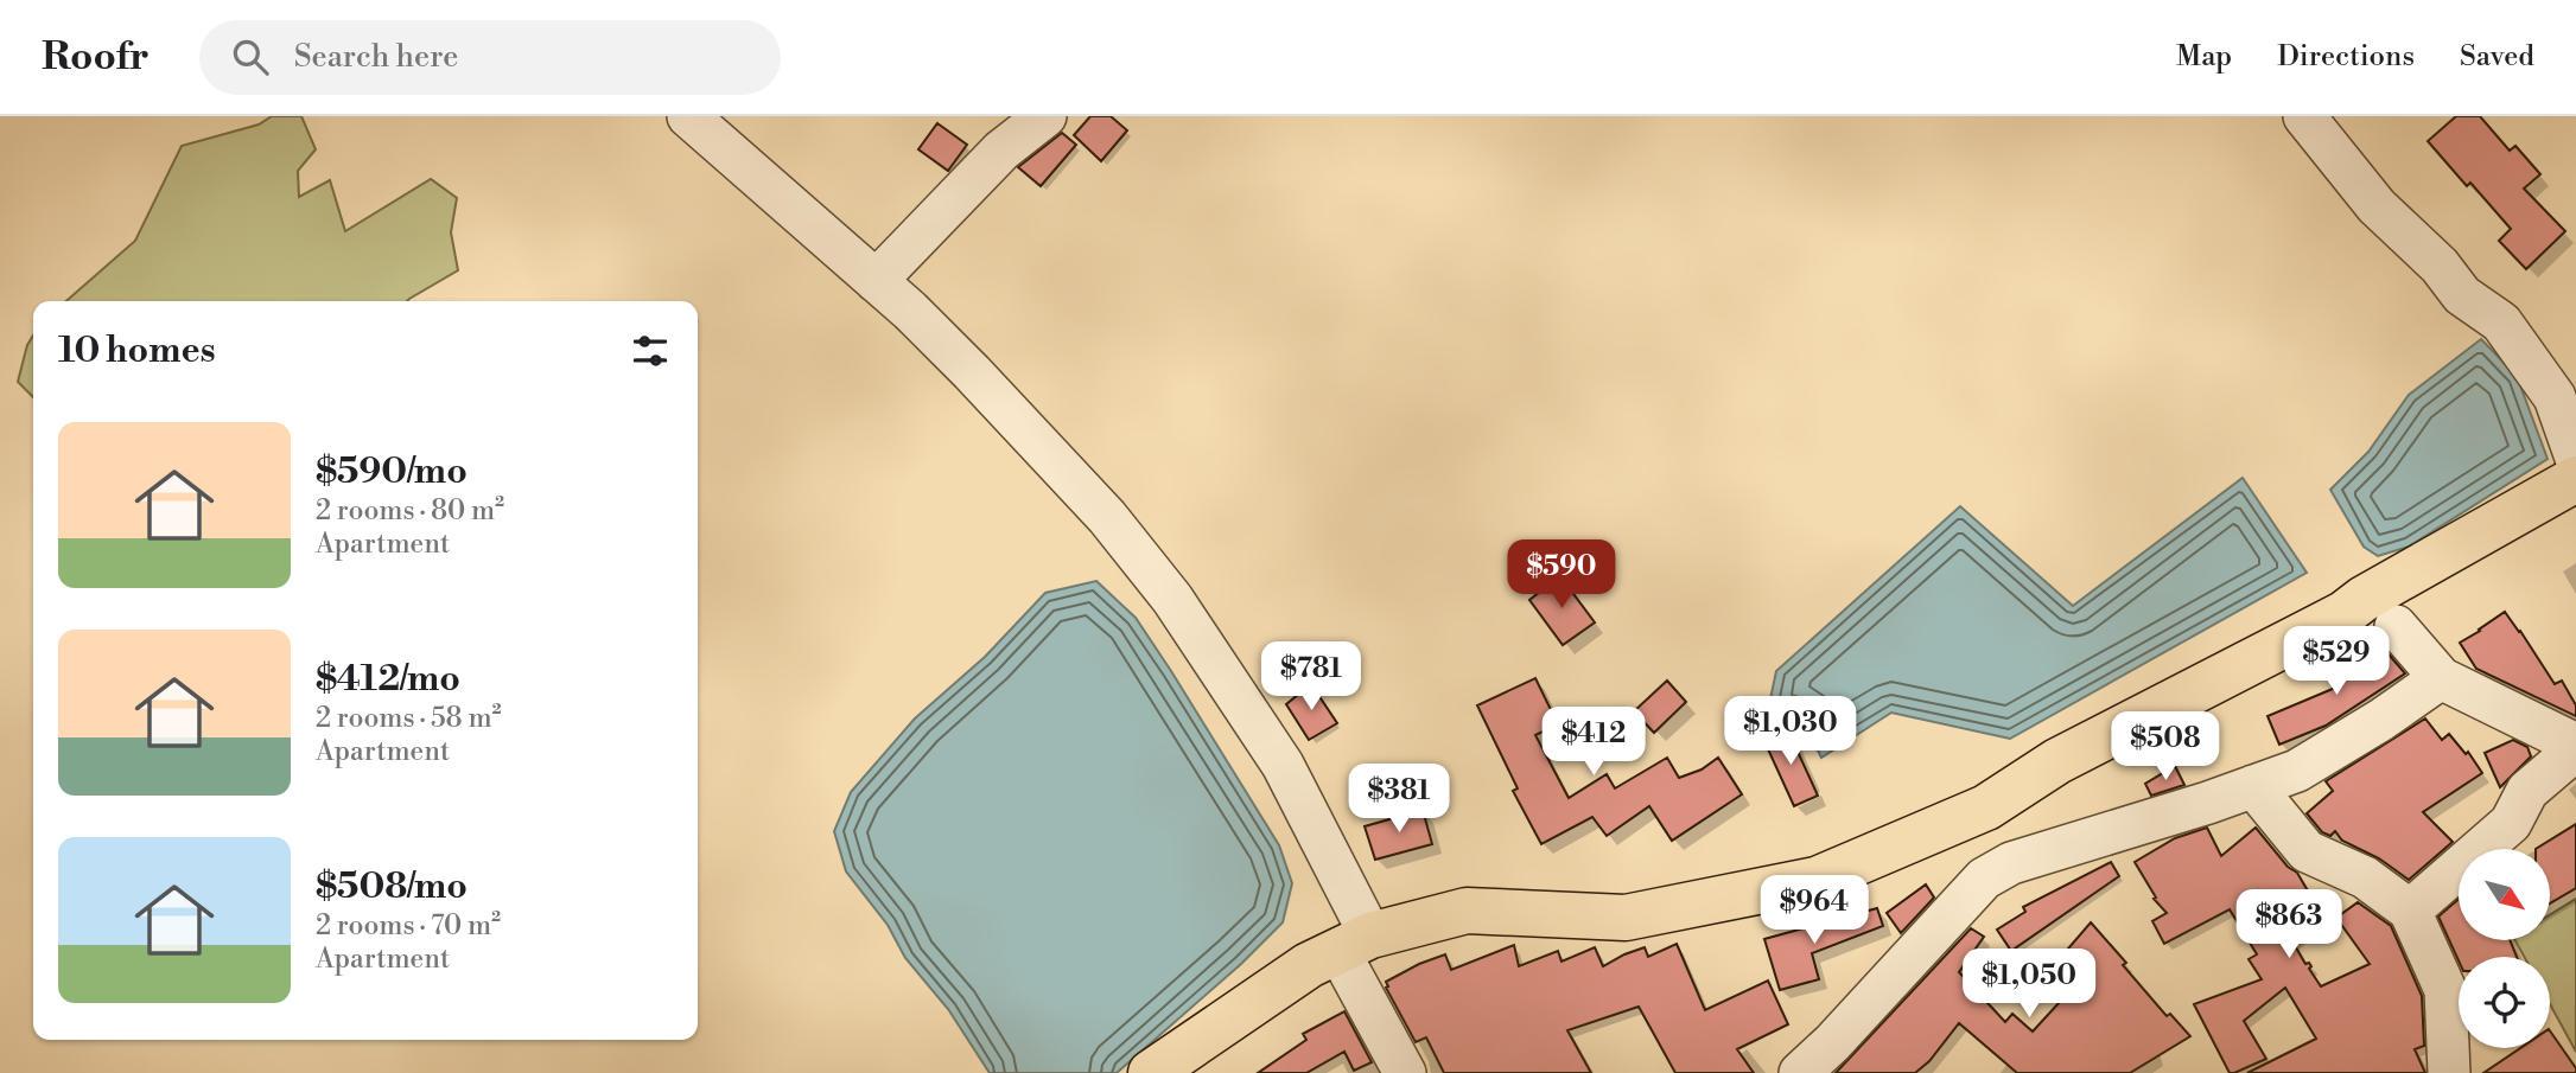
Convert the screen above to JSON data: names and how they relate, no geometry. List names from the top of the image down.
{
  "north": "bottom right",
  "page": {
    "header": "Roofr",
    "search": "Search here",
    "nav": ["Map", "Directions", "Saved"],
    "heading": "10 homes",
    "list": [
      {
        "name": "$590/mo",
        "note": "2 rooms · 80 m² · Apartment"
      },
      {
        "name": "$412/mo",
        "note": "2 rooms · 58 m² · Apartment"
      },
      {
        "name": "$508/mo",
        "note": "2 rooms · 70 m² · Apartment"
      }
    ],
    "price": [
      "$590",
      "$529",
      "$781",
      "$1,030",
      "$412",
      "$508",
      "$381",
      "$964",
      "$863",
      "$1,050"
    ]
  }
}
